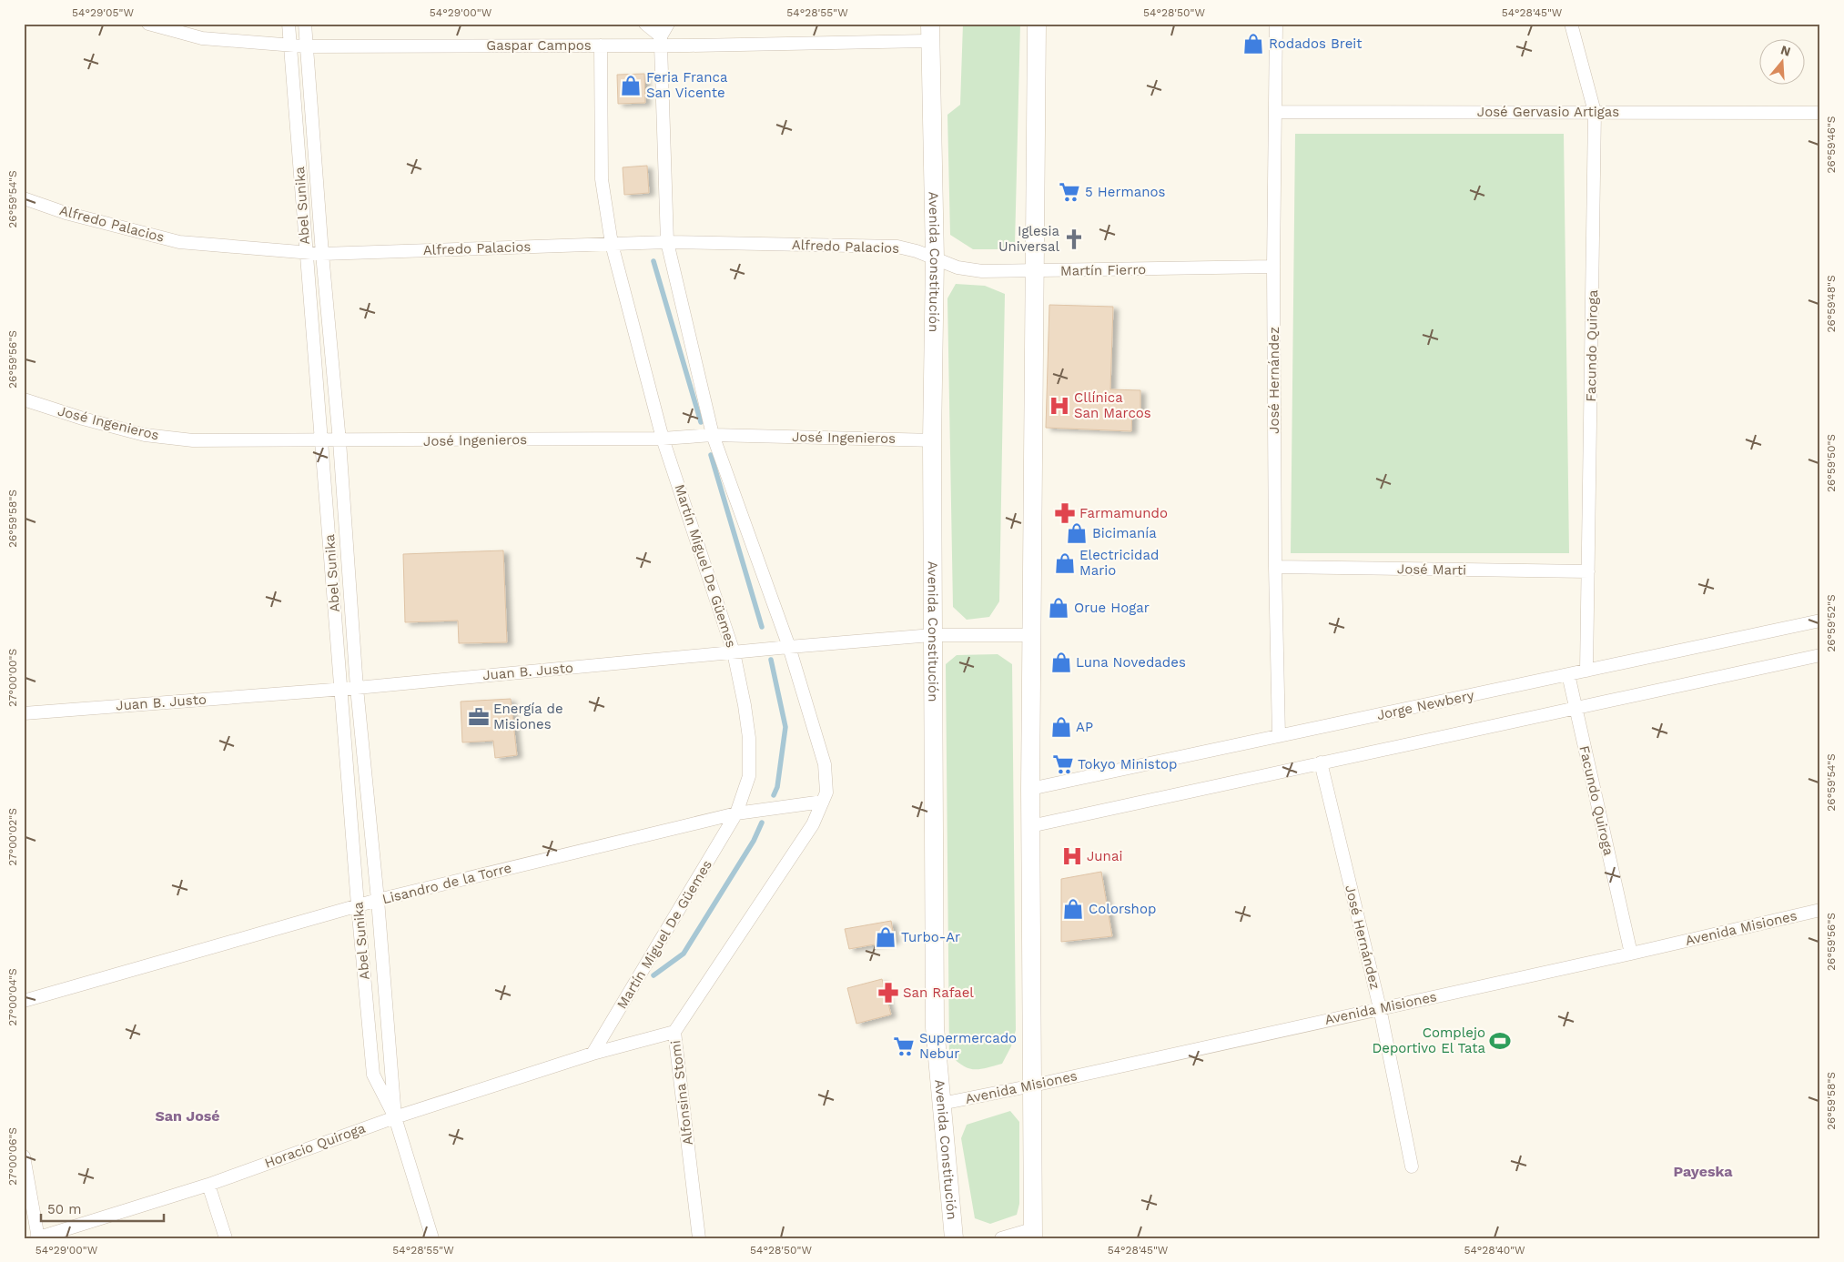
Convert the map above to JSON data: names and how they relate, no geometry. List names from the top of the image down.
{
  "streets": {
    "main road": ["Avenida Constitución"],
    "street": [
      "Gaspar Campos",
      "José Gervasio Artigas",
      "Abel Sunika",
      "Alfredo Palacios",
      "Martín Fierro",
      "Facundo Quiroga",
      "José Hernández",
      "José Ingenieros",
      "Martín Miguel De Güemes",
      "José Marti",
      "Juan B. Justo",
      "Jorge Newbery",
      "Lisandro de la Torre",
      "Avenida Misiones",
      "Alfonsina Stomi",
      "Horacio Quiroga"
    ]
  },
  "crossings": [
    ["Gaspar Campos", "Abel Sunika"],
    ["Gaspar Campos", "Avenida Constitución"],
    ["Gaspar Campos", "Martín Miguel De Güemes"],
    ["José Gervasio Artigas", "Facundo Quiroga"],
    ["José Gervasio Artigas", "José Hernández"],
    ["Abel Sunika", "Alfredo Palacios"],
    ["Abel Sunika", "José Ingenieros"],
    ["Abel Sunika", "Juan B. Justo"],
    ["Abel Sunika", "Lisandro de la Torre"],
    ["Abel Sunika", "Horacio Quiroga"],
    ["Alfredo Palacios", "Avenida Constitución"],
    ["Alfredo Palacios", "Martín Fierro"],
    ["Alfredo Palacios", "Martín Miguel De Güemes"],
    ["Avenida Constitución", "Martín Fierro"],
    ["Avenida Constitución", "José Ingenieros"],
    ["Avenida Constitución", "Juan B. Justo"],
    ["Avenida Constitución", "Avenida Misiones"],
    ["Martín Fierro", "José Hernández"],
    ["Facundo Quiroga", "José Marti"],
    ["Facundo Quiroga", "Jorge Newbery"],
    ["Facundo Quiroga", "Avenida Misiones"],
    ["José Hernández", "José Marti"],
    ["José Hernández", "Jorge Newbery"],
    ["José Hernández", "Avenida Misiones"],
    ["José Ingenieros", "Martín Miguel De Güemes"],
    ["Martín Miguel De Güemes", "Juan B. Justo"],
    ["Martín Miguel De Güemes", "Lisandro de la Torre"],
    ["Martín Miguel De Güemes", "Alfonsina Stomi"],
    ["Martín Miguel De Güemes", "Horacio Quiroga"],
    ["Alfonsina Stomi", "Horacio Quiroga"]
  ],
  "districts": ["San José", "Payeska"],
  "places": {
    "shop": [
      "Rodados Breit",
      "Feria Franca San Vicente",
      "Bicimanía",
      "Electricidad Mario",
      "Orue Hogar",
      "Luna Novedades",
      "AP",
      "Colorshop",
      "Turbo-Ar"
    ],
    "supermarket": ["5 Hermanos", "Tokyo Ministop", "Supermercado Nebur"],
    "church": ["Iglesia Universal"],
    "hospital": ["Cllínica San Marcos", "Junai"],
    "pharmacy": ["Farmamundo", "San Rafael"],
    "office": ["Energía de Misiones"],
    "sports": ["Complejo Deportivo El Tata"]
  },
  "scale_bar": "50 m",
  "north": "top",
  "coordinates": [
    "54°29'05\"W",
    "54°29'00\"W",
    "54°28'55\"W",
    "54°28'50\"W",
    "54°28'45\"W",
    "26°59'46\"S",
    "26°59'54\"S",
    "26°59'48\"S",
    "26°59'56\"S",
    "26°59'50\"S",
    "26°59'58\"S",
    "26°59'52\"S",
    "27°00'00\"S",
    "27°00'02\"S",
    "27°00'04\"S",
    "27°00'06\"S",
    "54°28'40\"W"
  ]
}
